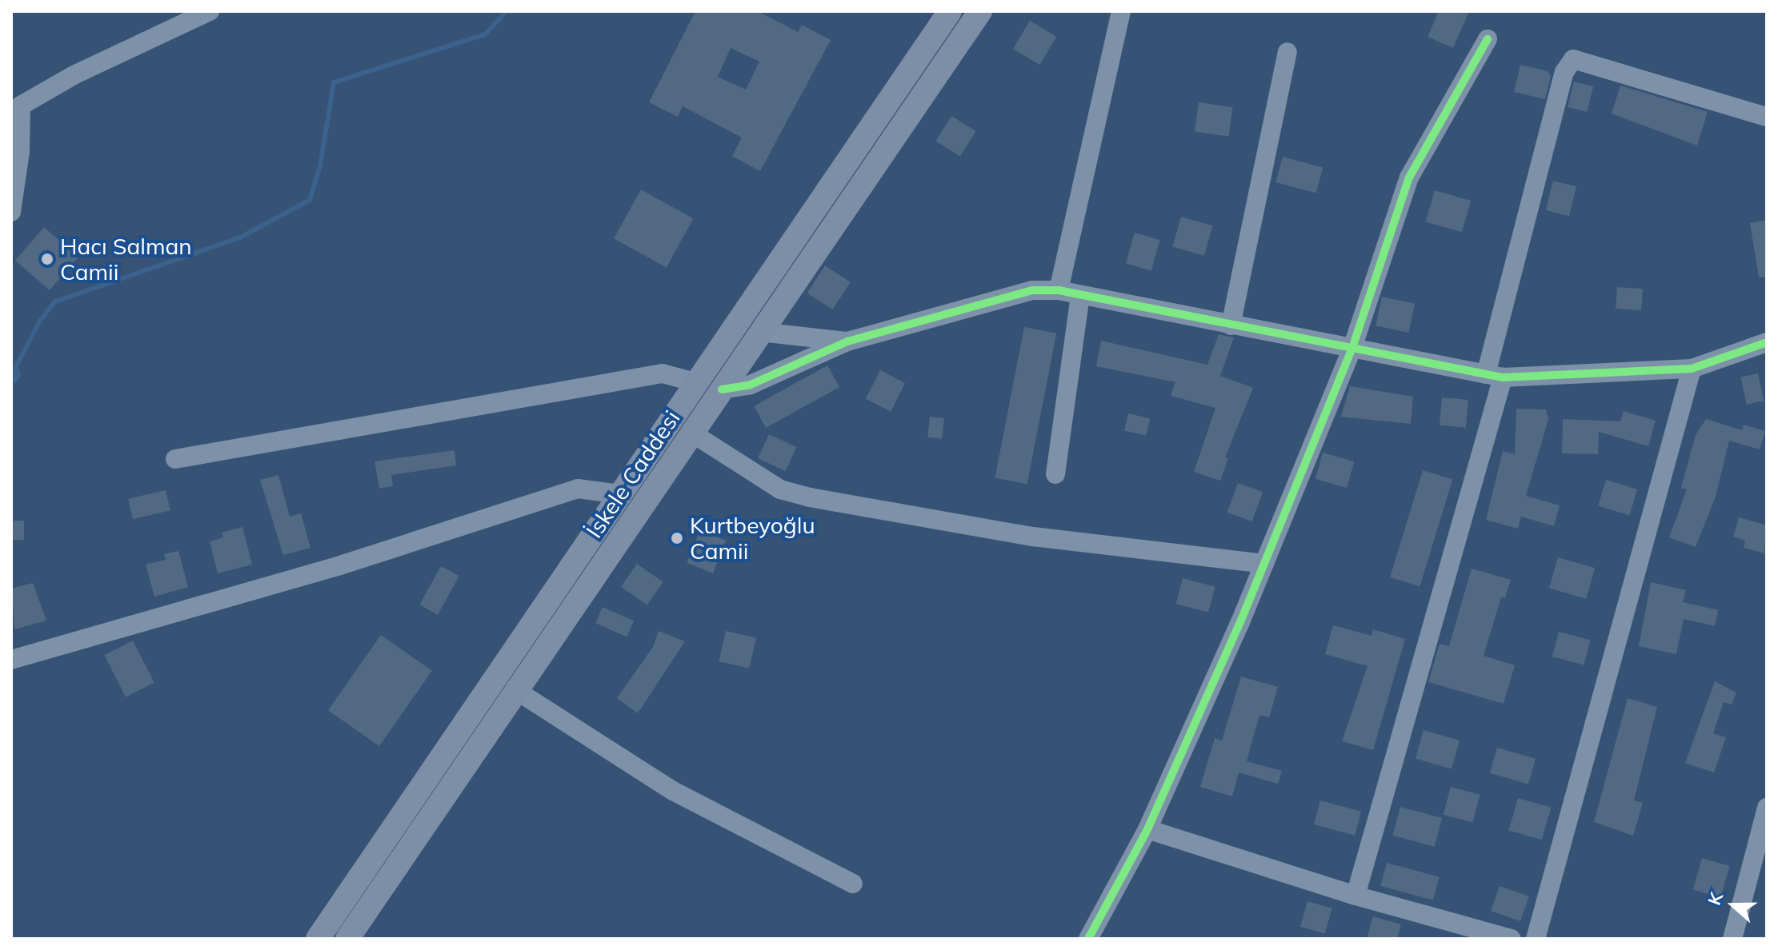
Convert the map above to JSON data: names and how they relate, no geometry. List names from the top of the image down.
{
  "streets": {
    "main road": ["İskele Caddesi"]
  },
  "places": ["Hacı Salman Camii", "Kurtbeyoğlu Camii"],
  "north": "left"
}
